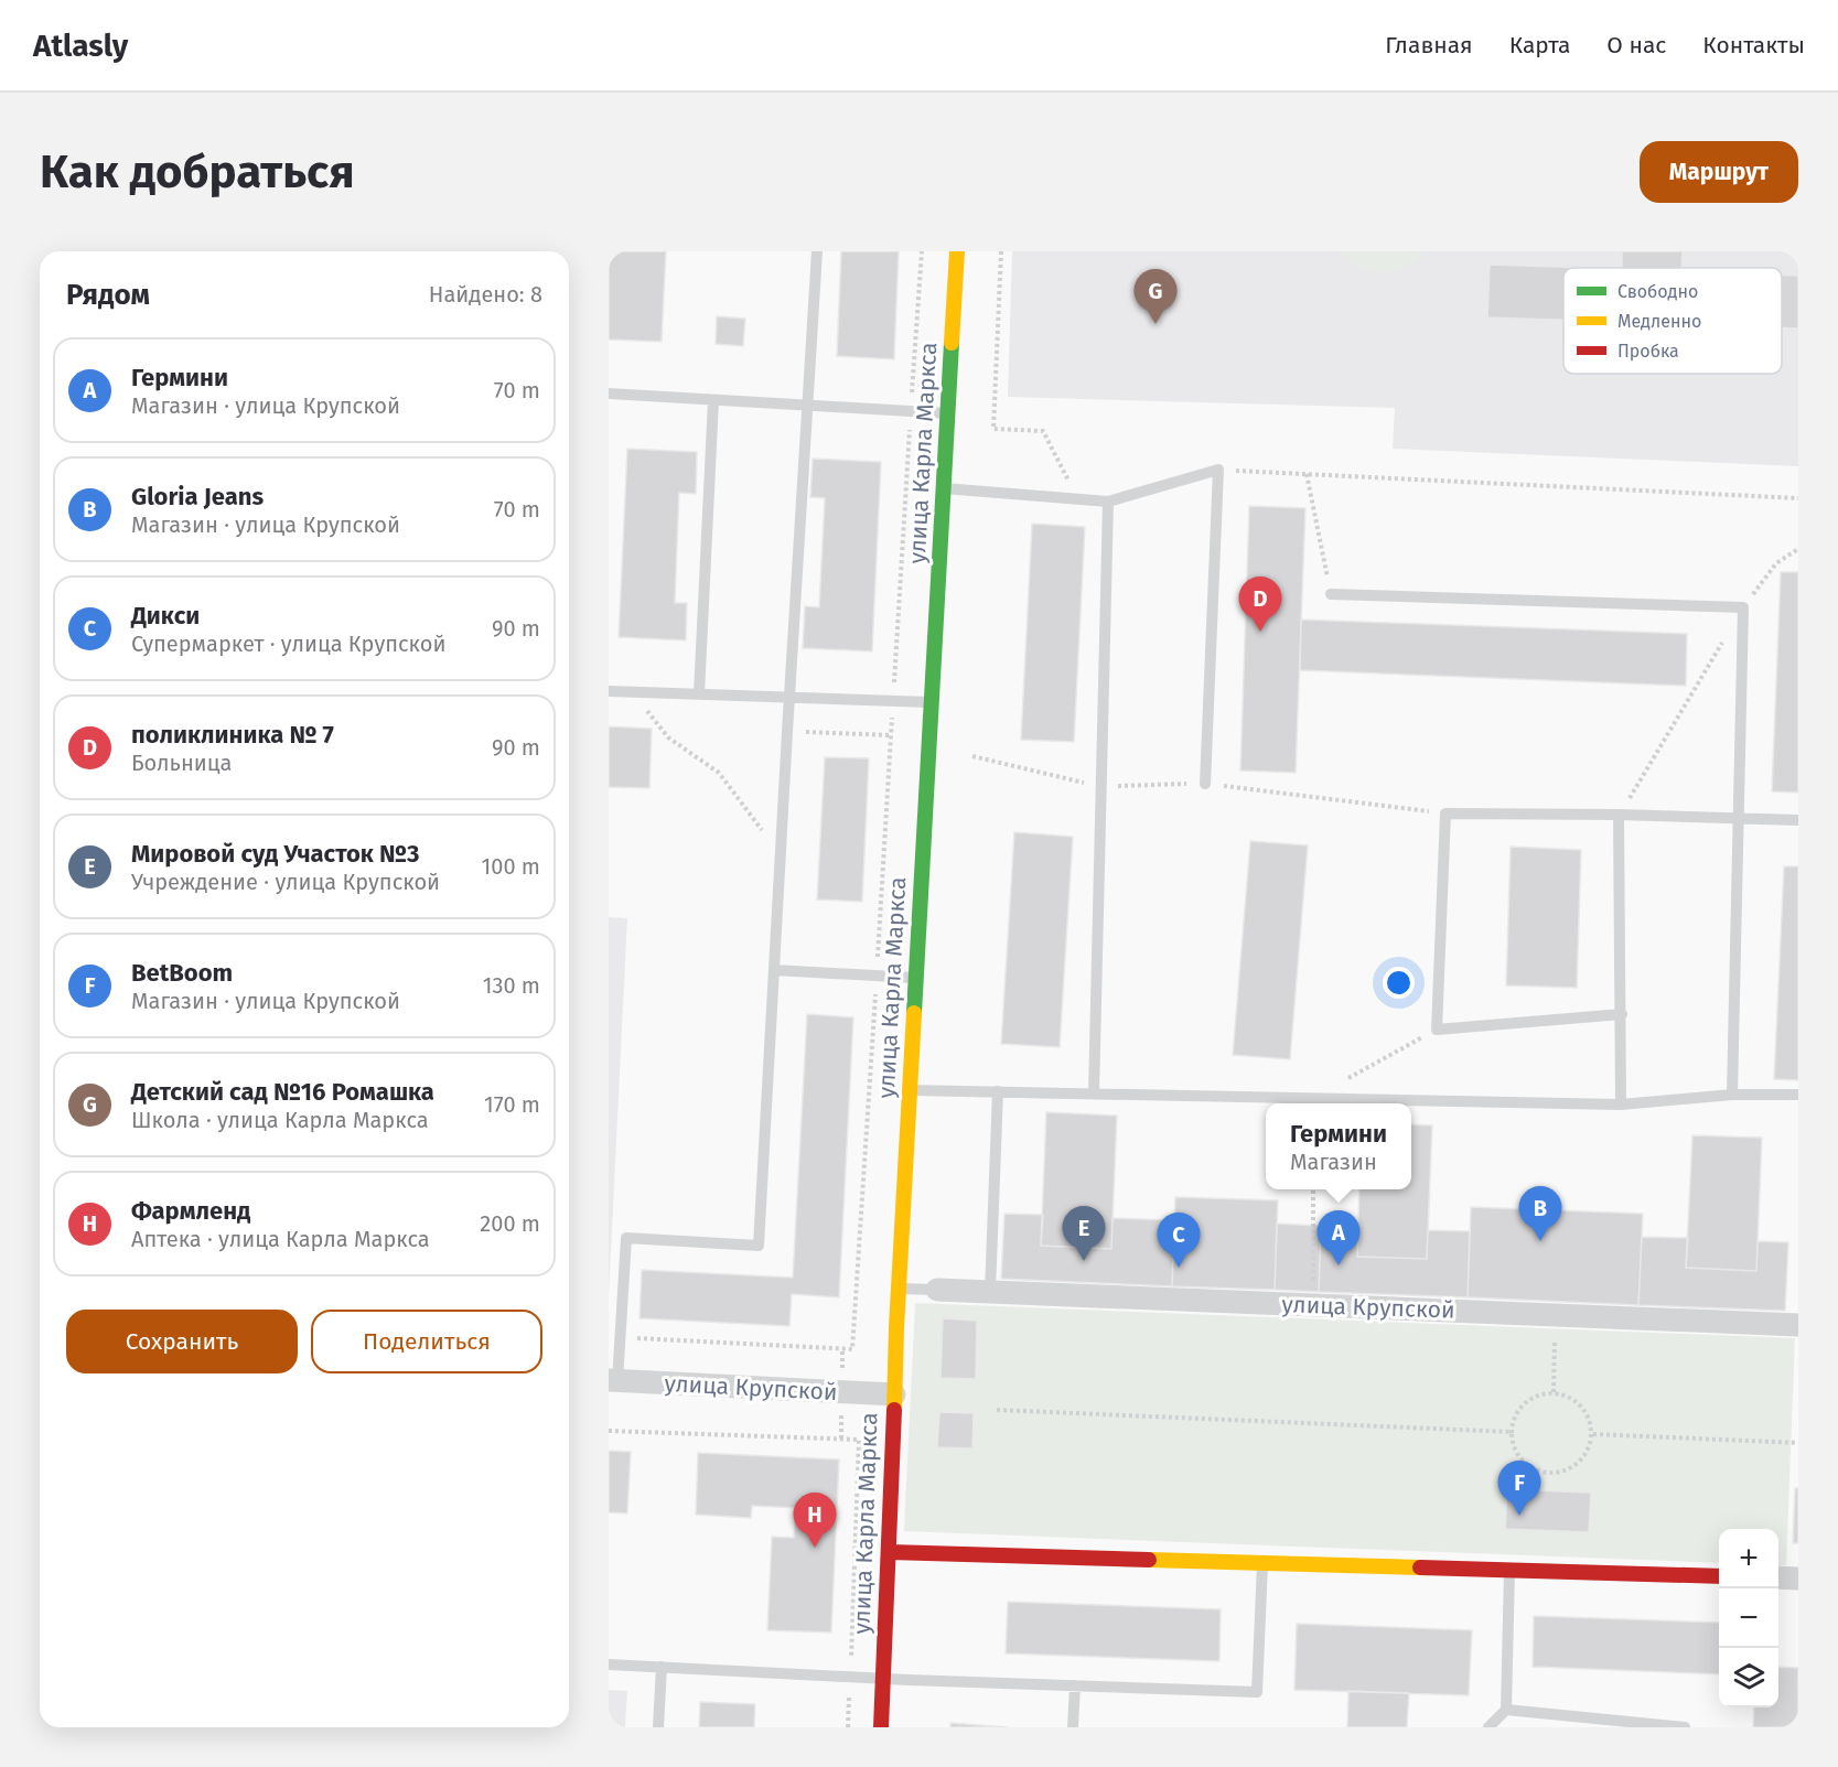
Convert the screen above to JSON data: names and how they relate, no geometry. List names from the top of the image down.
{
  "streets": {
    "street": ["улица Карла Маркса", "улица Крупской"]
  },
  "crossings": [
    ["улица Карла Маркса", "улица Крупской"]
  ],
  "legend": ["Свободно", "Медленно", "Пробка"],
  "page": {
    "header": "Atlasly",
    "nav": [
      "Главная",
      "Карта",
      "О нас",
      "Контакты"
    ],
    "buttons": [
      "Маршрут",
      ["Сохранить", "Поделиться"]
    ],
    "title": "Как добраться",
    "heading": ["Рядом", "Найдено: 8"],
    "pins": [
      "G",
      "D",
      "B",
      "E",
      "A",
      "C",
      "F",
      "H"
    ],
    "list": [
      {
        "mark": "A",
        "name": "Гермини",
        "note": "Магазин · улица Крупской",
        "value": "70 m"
      },
      {
        "mark": "B",
        "name": "Gloria Jeans",
        "note": "Магазин · улица Крупской",
        "value": "70 m"
      },
      {
        "mark": "C",
        "name": "Дикси",
        "note": "Супермаркет · улица Крупской",
        "value": "90 m"
      },
      {
        "mark": "D",
        "name": "поликлиника № 7",
        "note": "Больница",
        "value": "90 m"
      },
      {
        "mark": "E",
        "name": "Мировой суд Участок №3",
        "note": "Учреждение · улица Крупской",
        "value": "100 m"
      },
      {
        "mark": "F",
        "name": "BetBoom",
        "note": "Магазин · улица Крупской",
        "value": "130 m"
      },
      {
        "mark": "G",
        "name": "Детский сад №16 Ромашка",
        "note": "Школа · улица Карла Маркса",
        "value": "170 m"
      },
      {
        "mark": "H",
        "name": "Фармленд",
        "note": "Аптека · улица Карла Маркса",
        "value": "200 m"
      }
    ],
    "popup": ["Гермини", "Магазин"],
    "map_buttons": ["+", "−"]
  }
}
